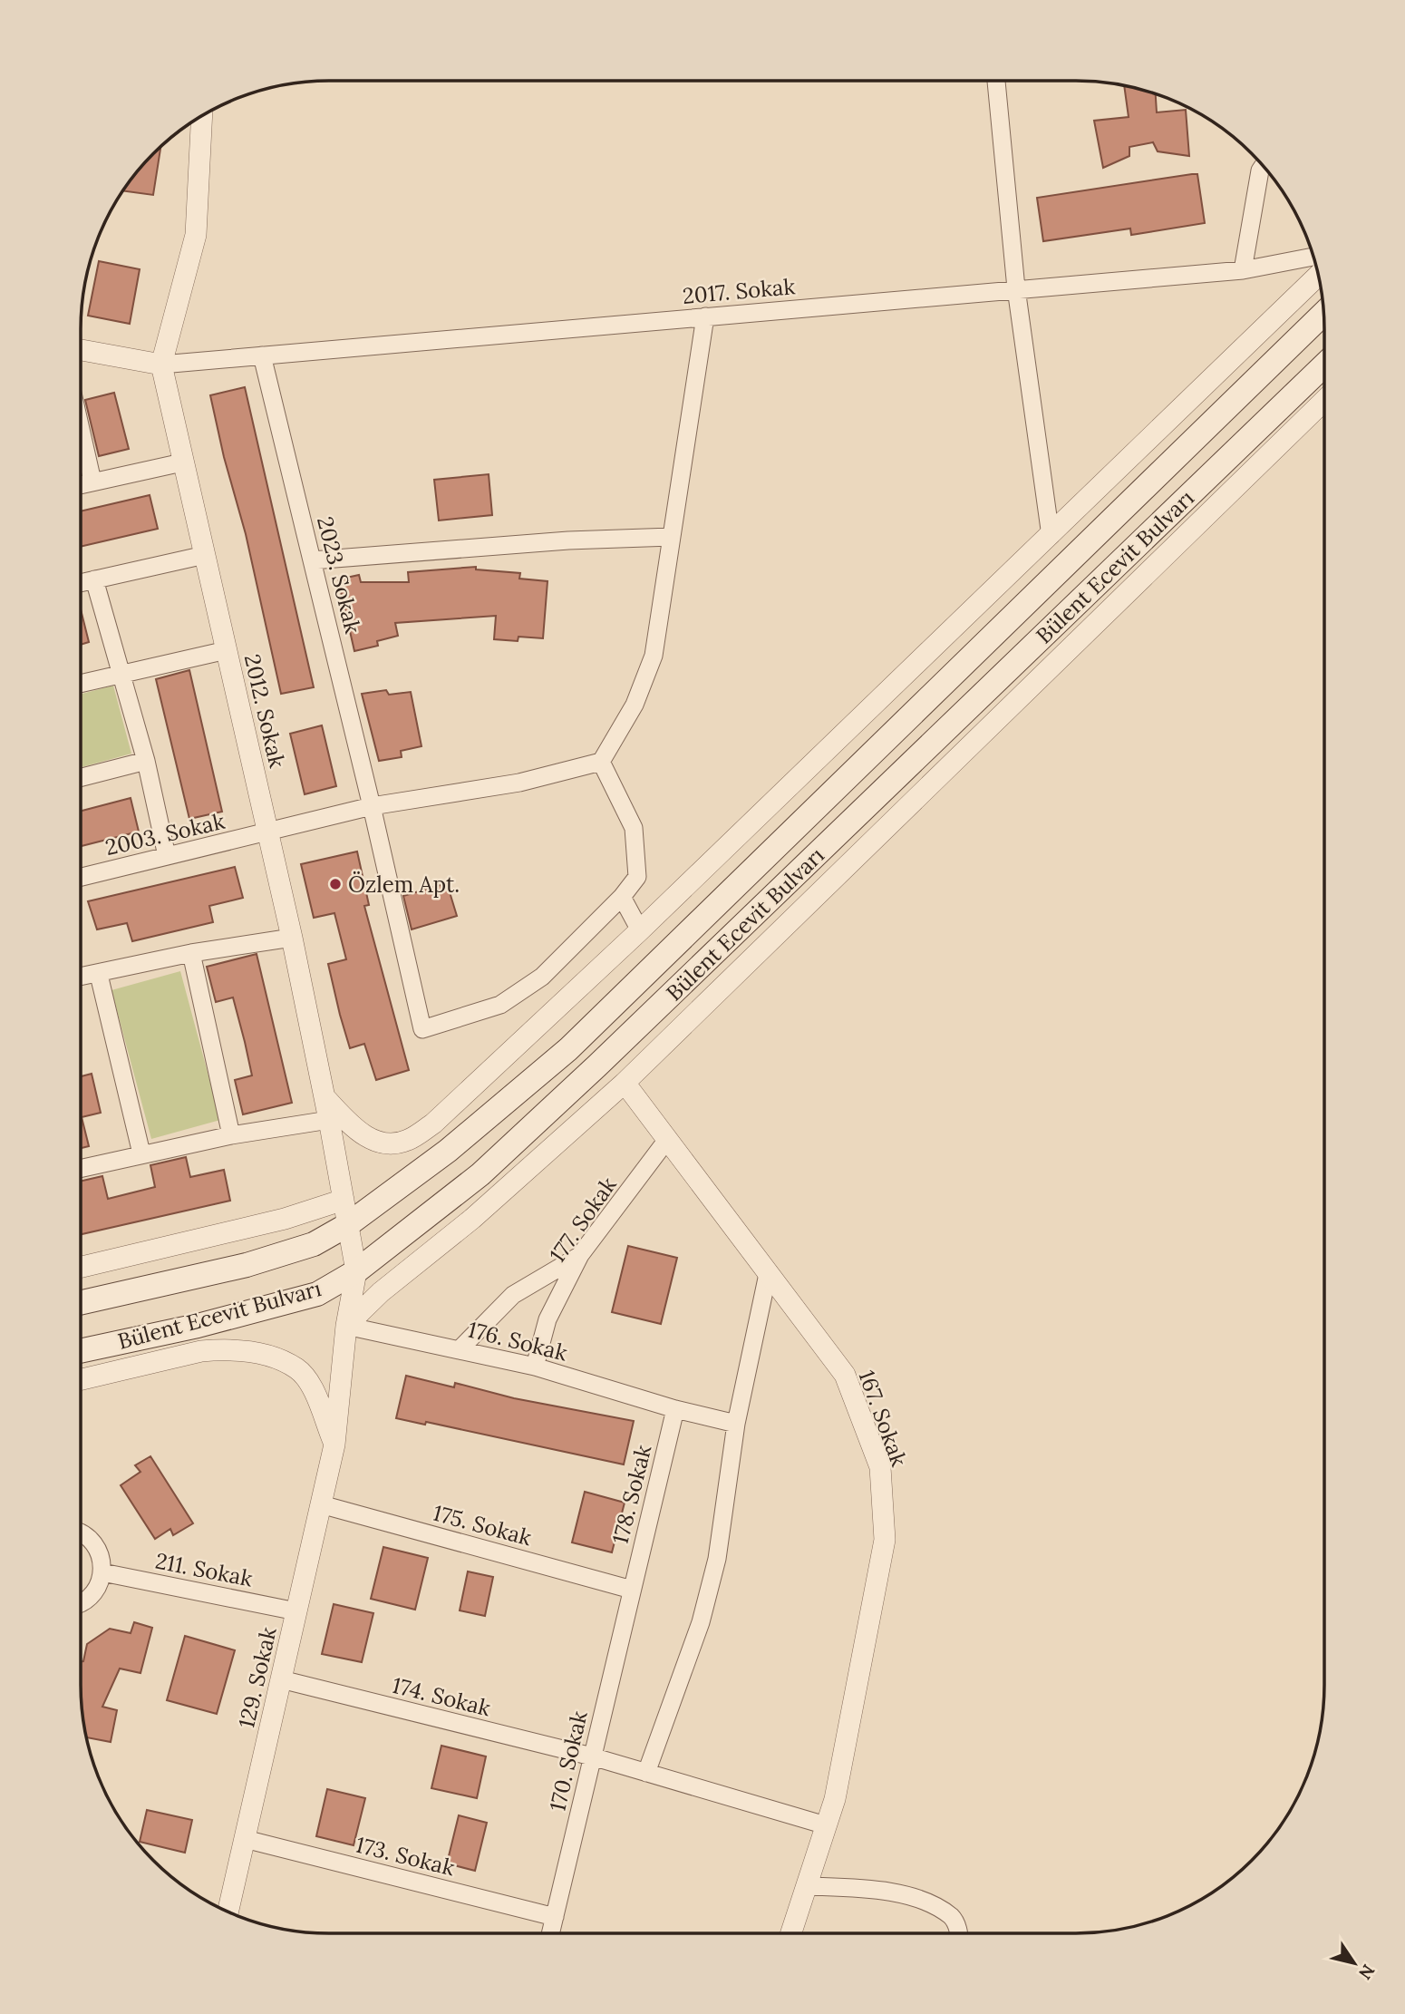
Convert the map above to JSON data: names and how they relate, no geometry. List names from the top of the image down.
{
  "streets": {
    "main road": ["Bülent Ecevit Bulvarı"],
    "street": [
      "2017. Sokak",
      "2023. Sokak",
      "2012. Sokak",
      "2003. Sokak",
      "177. Sokak",
      "176. Sokak",
      "167. Sokak",
      "178. Sokak",
      "175. Sokak",
      "211. Sokak",
      "129. Sokak",
      "174. Sokak",
      "170. Sokak",
      "173. Sokak"
    ]
  },
  "crossings": [
    ["2017. Sokak", "2023. Sokak"],
    ["2017. Sokak", "2012. Sokak"],
    ["Bülent Ecevit Bulvarı", "2012. Sokak"],
    ["2023. Sokak", "2003. Sokak"],
    ["2012. Sokak", "2003. Sokak"],
    ["2012. Sokak", "176. Sokak"],
    ["2012. Sokak", "129. Sokak"],
    ["177. Sokak", "176. Sokak"],
    ["177. Sokak", "167. Sokak"],
    ["176. Sokak", "178. Sokak"],
    ["167. Sokak", "174. Sokak"],
    ["178. Sokak", "175. Sokak"],
    ["178. Sokak", "170. Sokak"],
    ["175. Sokak", "129. Sokak"],
    ["175. Sokak", "170. Sokak"],
    ["211. Sokak", "129. Sokak"],
    ["129. Sokak", "174. Sokak"],
    ["129. Sokak", "173. Sokak"],
    ["174. Sokak", "170. Sokak"],
    ["170. Sokak", "173. Sokak"]
  ],
  "places": ["Özlem Apt."],
  "north": "bottom right"
}
